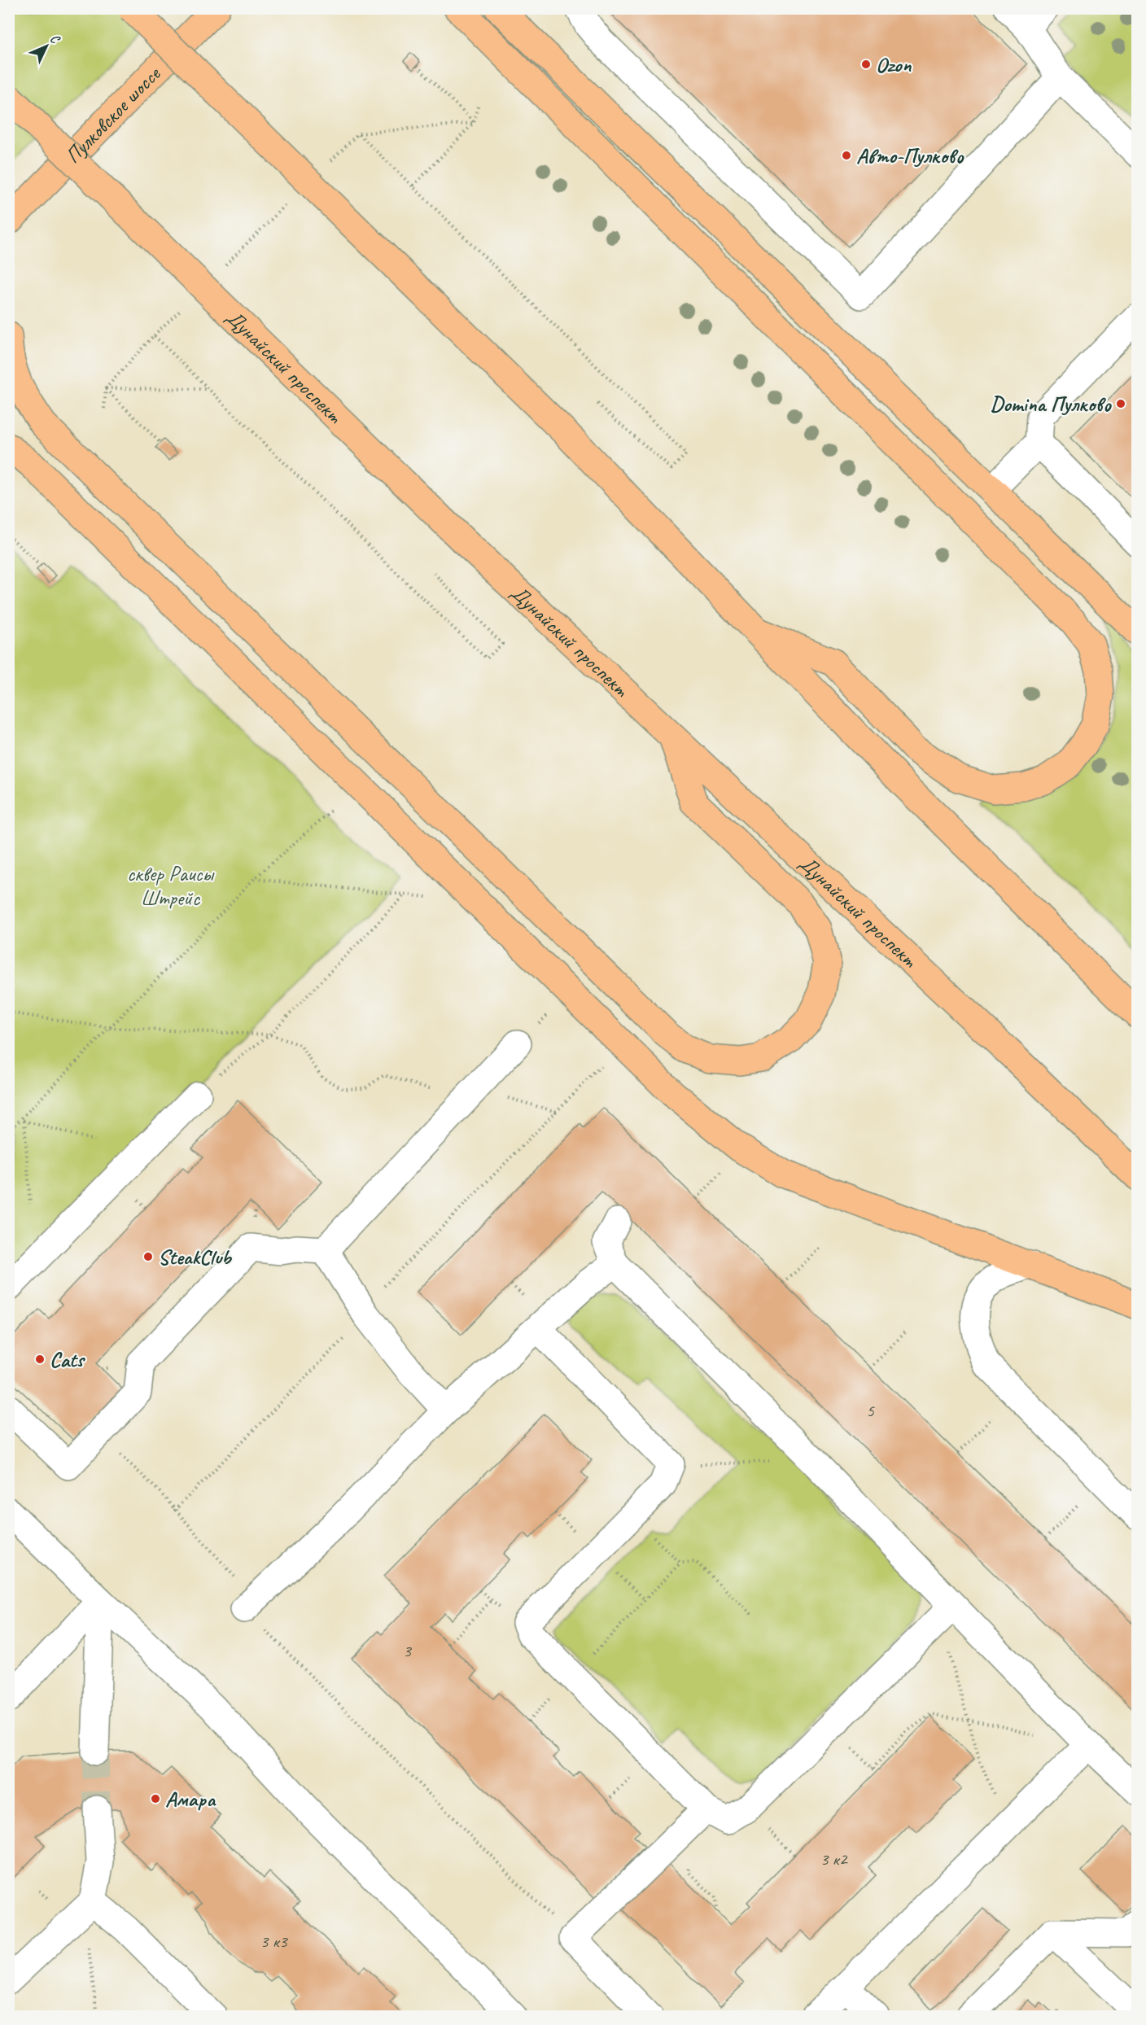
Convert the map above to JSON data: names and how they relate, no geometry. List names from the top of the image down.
{
  "streets": {
    "main road": ["Пулковское шоссе", "Дунайский проспект"]
  },
  "parks": ["сквер Раисы Штрейс"],
  "places": [
    "Ozon",
    "Авто-Пулково",
    "Domina Пулково",
    "SteakClub",
    "Cats",
    "Амара"
  ],
  "house_numbers": [
    "5",
    "3",
    "3 к2",
    "3 к3"
  ],
  "north": "top right"
}
